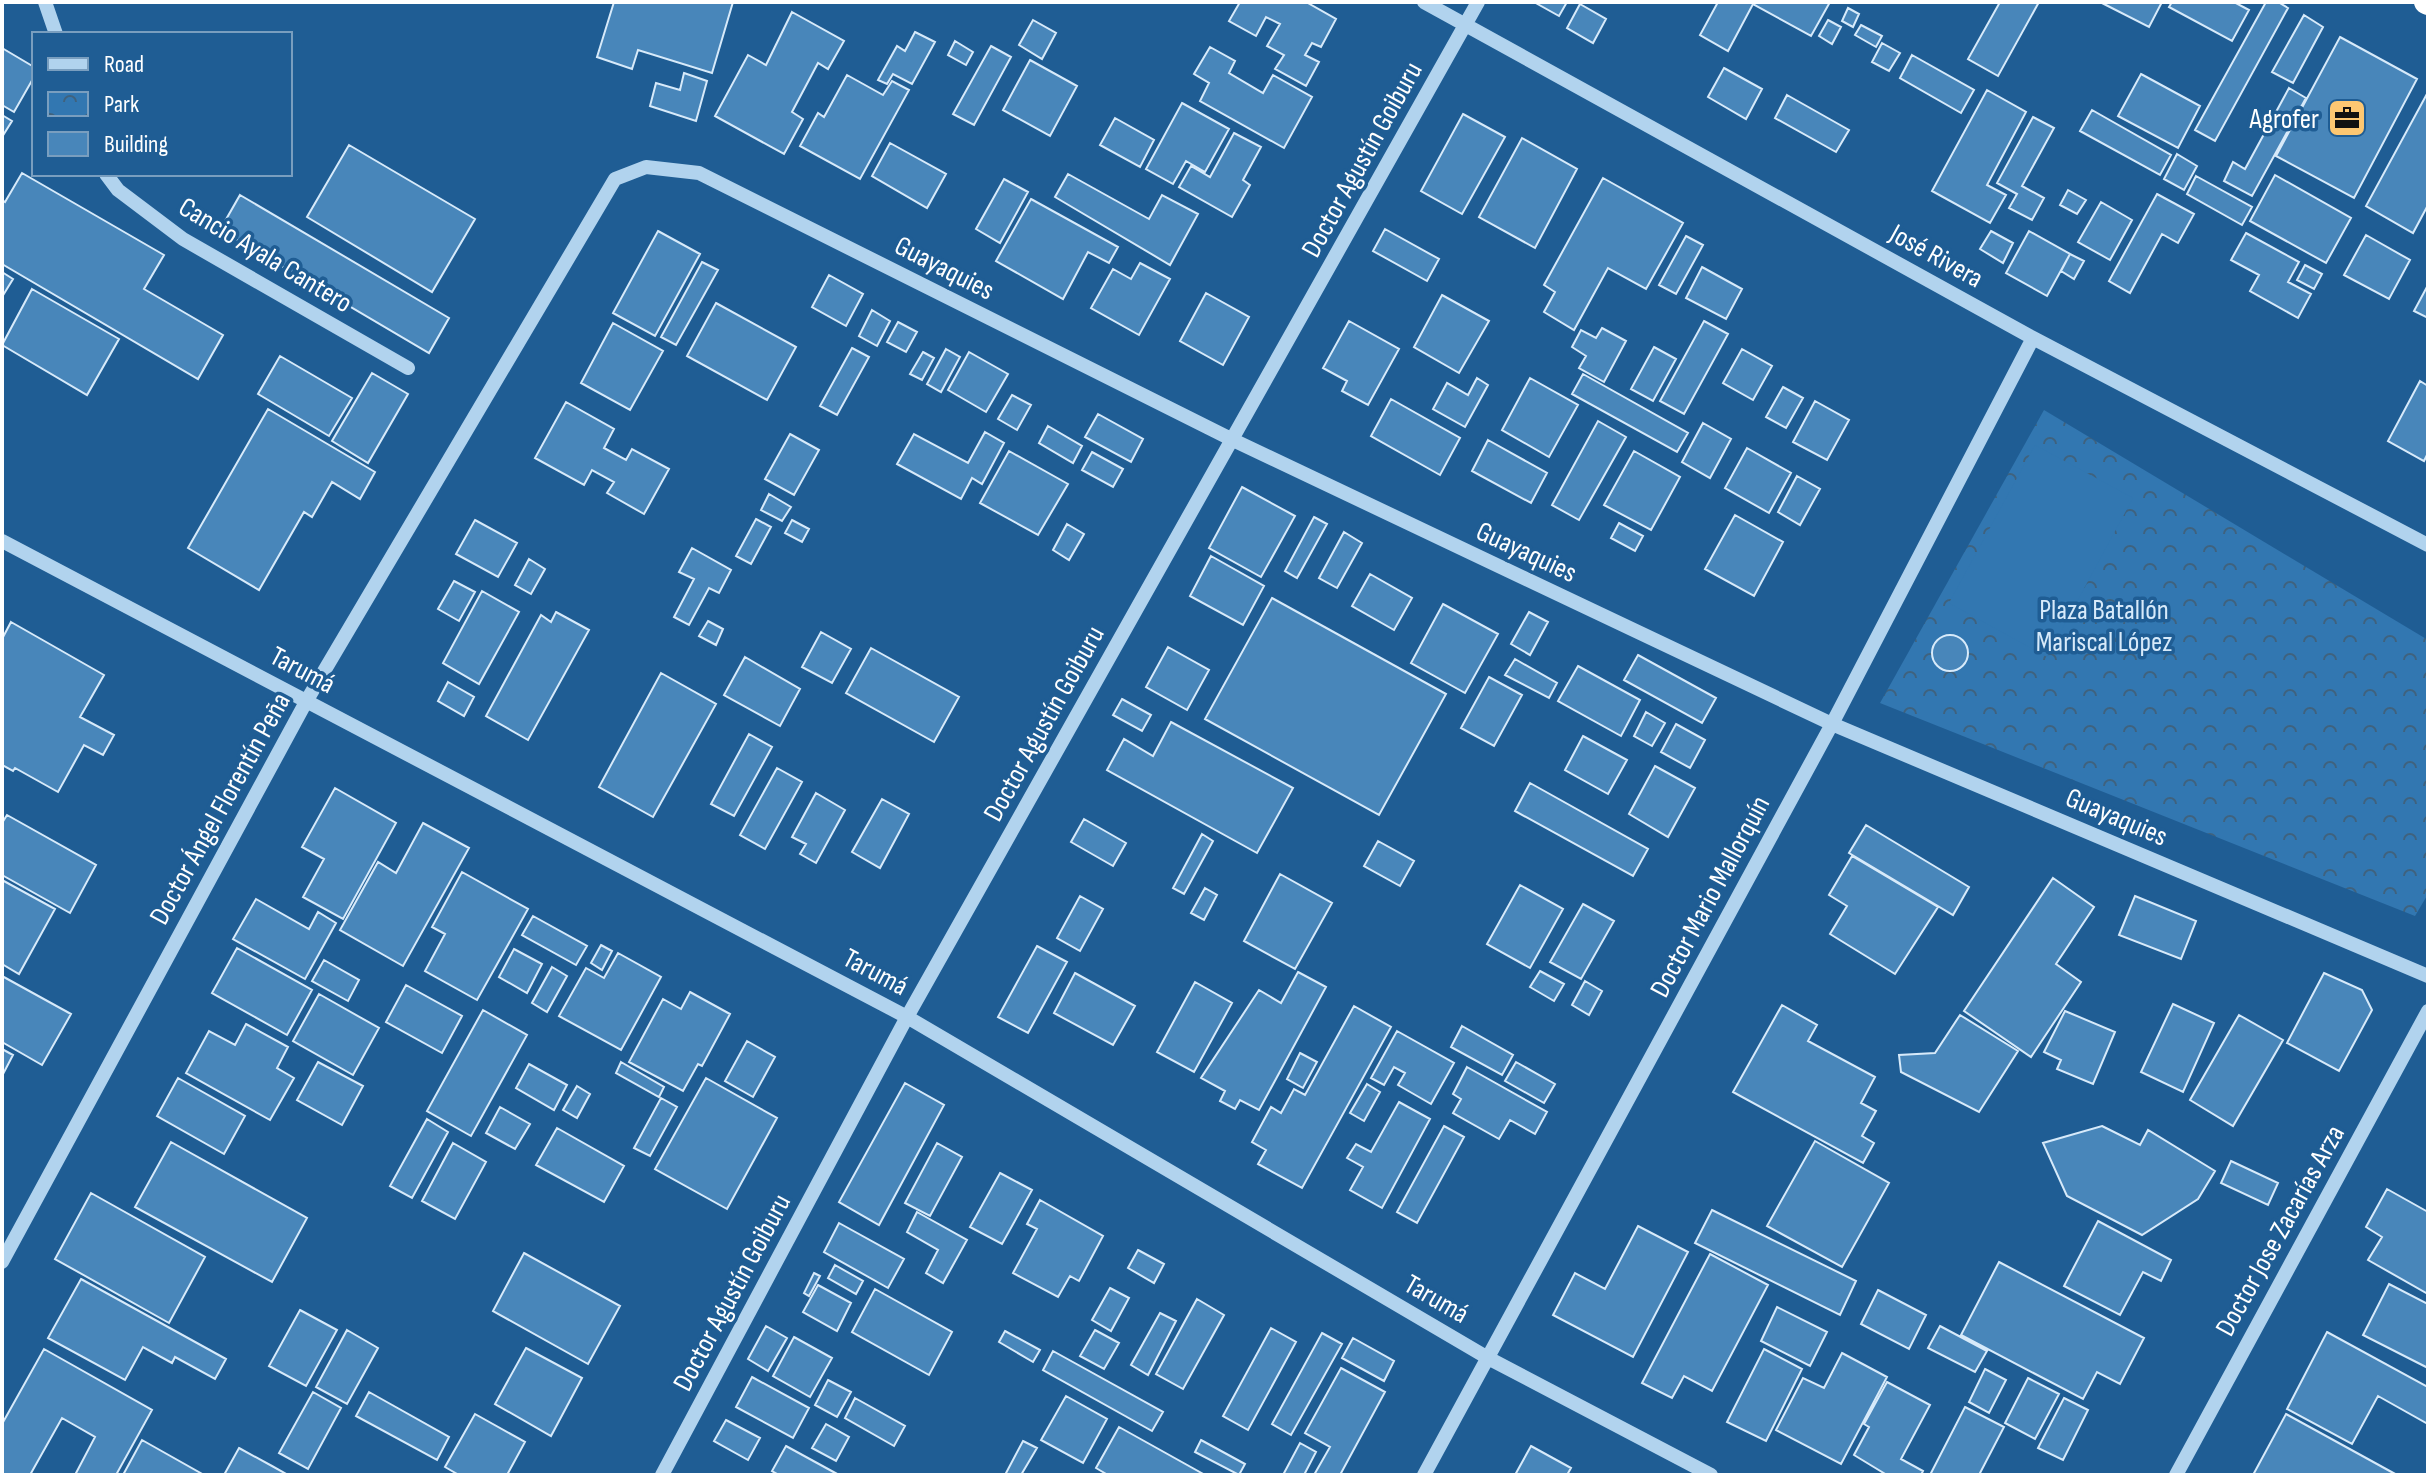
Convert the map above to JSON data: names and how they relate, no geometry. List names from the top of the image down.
{
  "streets": {
    "street": [
      "Doctor Agustín Goiburu",
      "Cancio Ayala Cantero",
      "José Rivera",
      "Guayaquies",
      "Tarumá",
      "Doctor Ángel Florentín Peña",
      "Doctor Mario Mallorquín",
      "Doctor Jose Zacarías Arza"
    ]
  },
  "crossings": [
    ["Doctor Agustín Goiburu", "José Rivera"],
    ["Doctor Agustín Goiburu", "Guayaquies"],
    ["Doctor Agustín Goiburu", "Tarumá"],
    ["José Rivera", "Doctor Mario Mallorquín"],
    ["Guayaquies", "Doctor Ángel Florentín Peña"],
    ["Guayaquies", "Doctor Mario Mallorquín"],
    ["Tarumá", "Doctor Ángel Florentín Peña"],
    ["Tarumá", "Doctor Mario Mallorquín"]
  ],
  "parks": ["Plaza Batallón Mariscal López"],
  "places": {
    "office": ["Agrofer"]
  },
  "legend": ["Road", "Park", "Building"]
}
